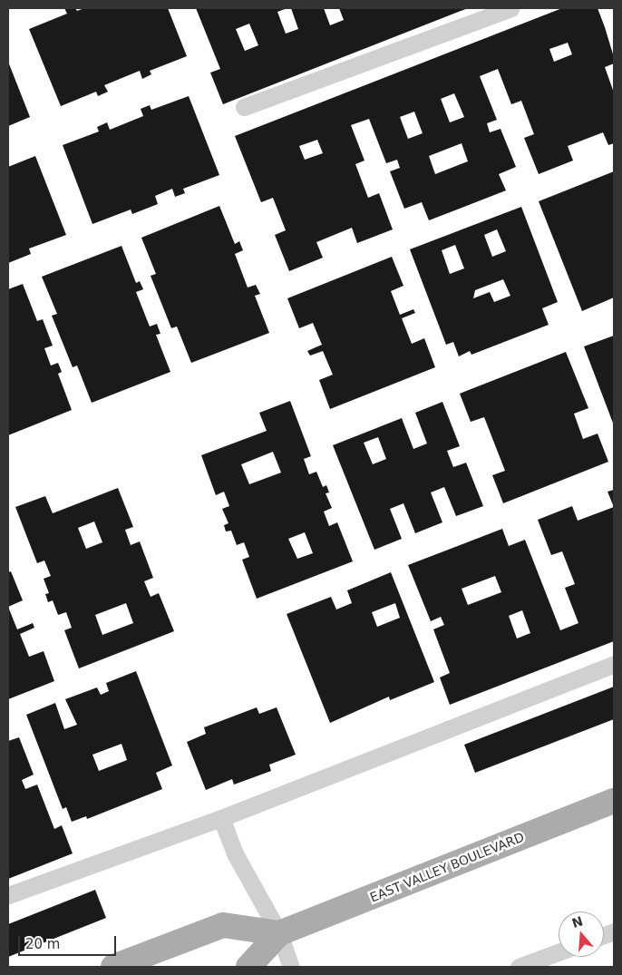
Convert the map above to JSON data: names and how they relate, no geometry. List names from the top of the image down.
{
  "streets": {
    "main road": ["EAST VALLEY BOULEVARD"]
  },
  "scale_bar": "20 m",
  "north": "top"
}
